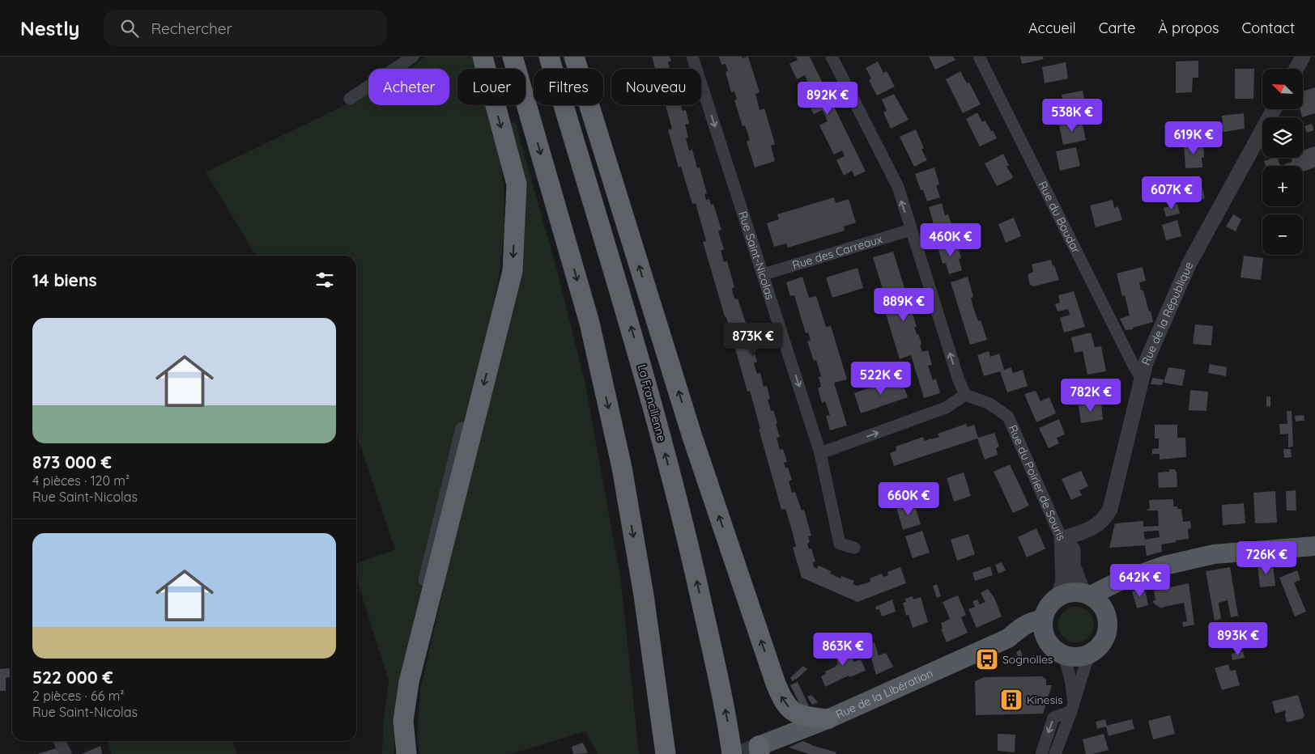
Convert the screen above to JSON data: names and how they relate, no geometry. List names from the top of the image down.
{
  "streets": {
    "highway": ["La Francilienne"],
    "main road": ["Rue de la Libération"],
    "street": [
      "Rue du Boudar",
      "Rue des Carreaux",
      "Rue Saint-Nicolas",
      "Rue de la République",
      "Rue du Poirier de Souris"
    ]
  },
  "crossings": [
    ["Rue du Boudar", "Rue de la République"],
    ["Rue des Carreaux", "Rue Saint-Nicolas"],
    ["Rue de la République", "Rue du Poirier de Souris"],
    ["Rue du Poirier de Souris", "Rue de la Libération"]
  ],
  "one_way": ["Rue Saint-Nicolas"],
  "places": {
    "bus stop": ["Sognolles"],
    "building": ["Kinesis"]
  },
  "north": "top left",
  "page": {
    "header": "Nestly",
    "search": "Rechercher",
    "nav": [
      "Accueil",
      "Carte",
      "À propos",
      "Contact"
    ],
    "map_buttons": ["+", "−"],
    "chip": [
      "Acheter",
      "Louer",
      "Filtres",
      "Nouveau"
    ],
    "price": [
      "892K €",
      "538K €",
      "619K €",
      "607K €",
      "460K €",
      "889K €",
      "873K €",
      "522K €",
      "782K €",
      "660K €",
      "726K €",
      "642K €",
      "893K €",
      "863K €"
    ],
    "heading": "14 biens",
    "list": [
      {
        "name": "873 000 €",
        "note": "4 pièces · 120 m² · Rue Saint-Nicolas"
      },
      {
        "name": "522 000 €",
        "note": "2 pièces · 66 m² · Rue Saint-Nicolas"
      }
    ]
  }
}
